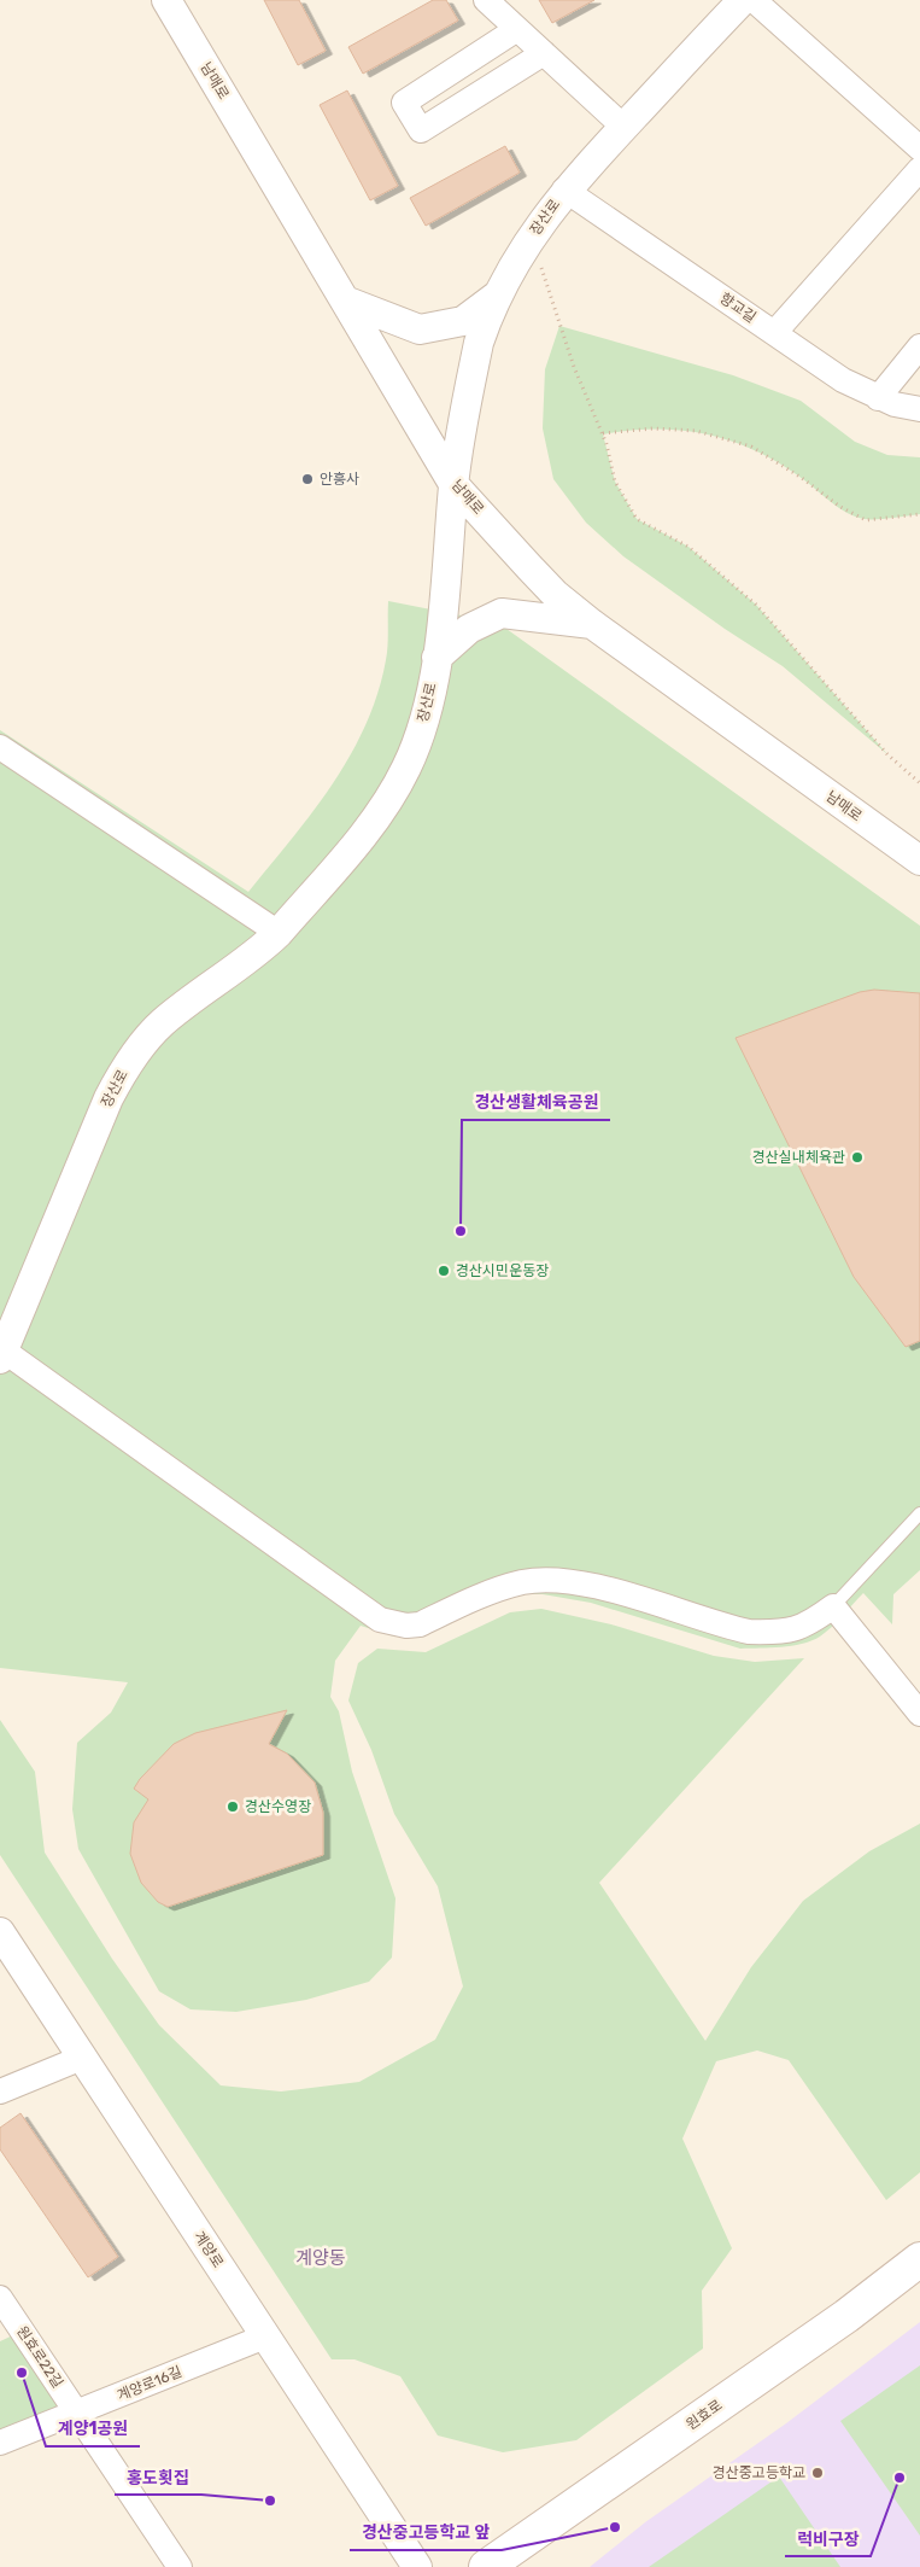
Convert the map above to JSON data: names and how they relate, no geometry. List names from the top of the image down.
{
  "streets": {
    "main road": ["원효로"],
    "street": [
      "남매로",
      "장산로",
      "향교길",
      "계양로",
      "원효로22길",
      "계양로16길"
    ]
  },
  "crossings": [
    ["남매로", "장산로"],
    ["장산로", "향교길"],
    ["계양로", "계양로16길"],
    ["원효로22길", "계양로16길"]
  ],
  "districts": ["계양동"],
  "places": [
    "안흥사",
    "경산실내체육관",
    "경산생활체육공원",
    "경산시민운동장",
    "경산수영장",
    "계양1공원",
    "경산중고등학교",
    "럭비구장",
    "홍도횟집",
    "경산중고등학교 앞"
  ]
}
